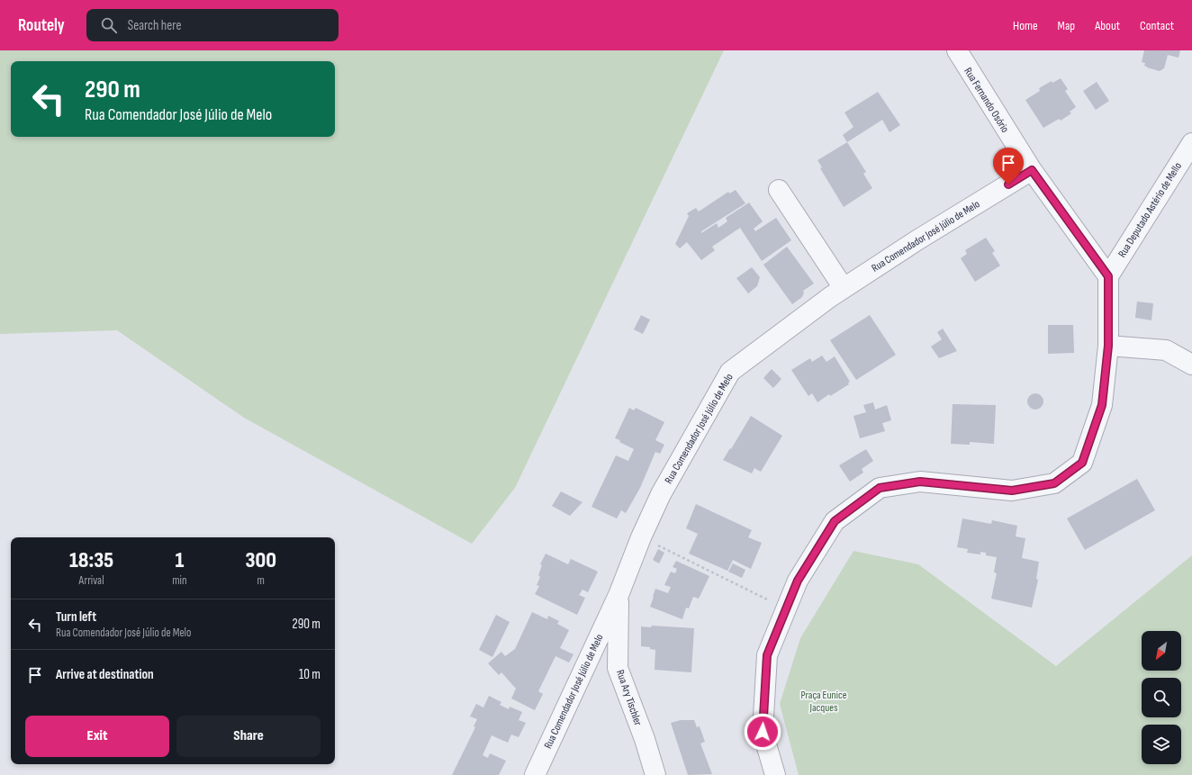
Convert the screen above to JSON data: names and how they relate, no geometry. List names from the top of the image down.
{
  "streets": {
    "street": [
      "Rua Fernando Osório",
      "Rua Deputado Astério de Mello",
      "Rua Comendador José Júlio de Melo",
      "Rua Ary Tischler"
    ]
  },
  "crossings": [
    ["Rua Fernando Osório", "Rua Deputado Astério de Mello"],
    ["Rua Fernando Osório", "Rua Comendador José Júlio de Melo"],
    ["Rua Comendador José Júlio de Melo", "Rua Ary Tischler"]
  ],
  "parks": ["Praça Eunice Jacques"],
  "north": "bottom left",
  "page": {
    "header": "Routely",
    "search": "Search here",
    "nav": [
      "Home",
      "Map",
      "About",
      "Contact"
    ],
    "turn": ["290 m", "Rua Comendador José Júlio de Melo"],
    "eta": [
      "18:35",
      "Arrival",
      "1",
      "min",
      "300",
      "m"
    ],
    "list": [
      {
        "name": "Turn left",
        "note": "Rua Comendador José Júlio de Melo",
        "value": "290 m"
      },
      {
        "name": "Arrive at destination",
        "value": "10 m"
      }
    ],
    "buttons": ["Exit", "Share"]
  }
}
